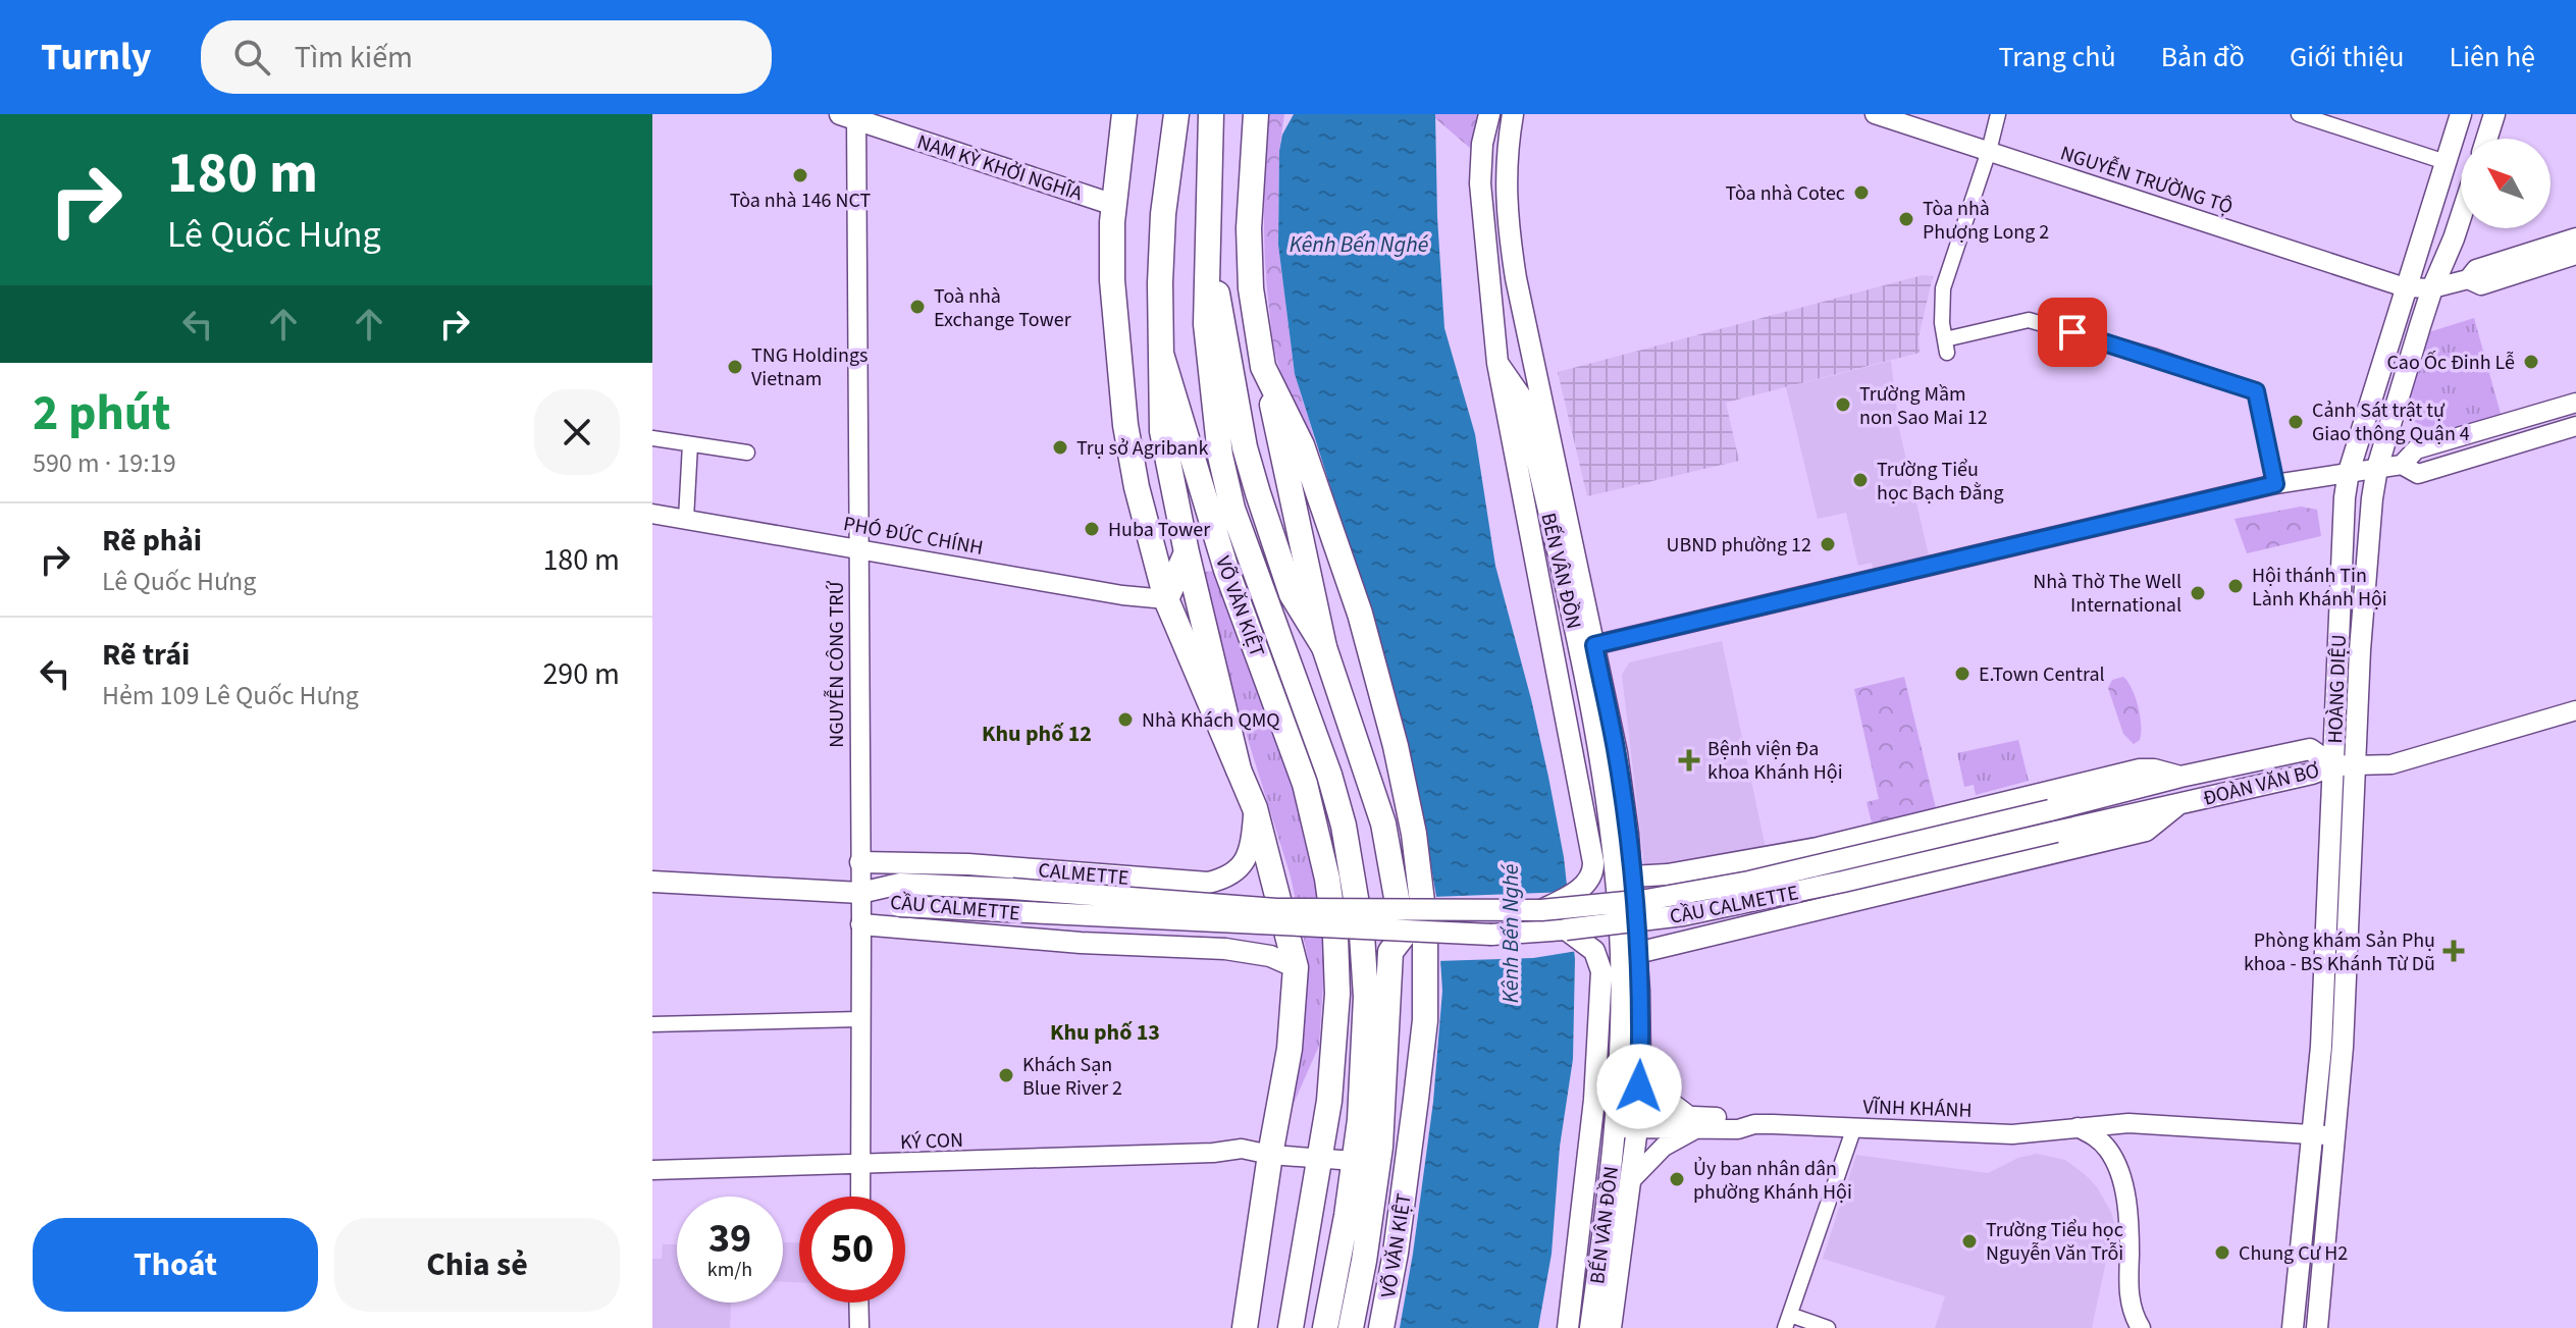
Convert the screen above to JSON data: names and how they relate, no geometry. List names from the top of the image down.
{
  "streets": {
    "main road": [
      "NAM KỲ KHỞI NGHĨA",
      "BẾN VÂN ĐỒN",
      "VÕ VĂN KIỆT",
      "HOÀNG DIỆU",
      "ĐOÀN VĂN BƠ",
      "CALMETTE",
      "CẦU CALMETTE"
    ],
    "street": [
      "NGUYỄN TRƯỜNG TỘ",
      "PHÓ ĐỨC CHÍNH",
      "NGUYỄN CÔNG TRỨ",
      "VĨNH KHÁNH",
      "KÝ CON"
    ]
  },
  "crossings": [
    ["NAM KỲ KHỞI NGHĨA", "VÕ VĂN KIỆT"],
    ["NAM KỲ KHỞI NGHĨA", "NGUYỄN CÔNG TRỨ"],
    ["NGUYỄN TRƯỜNG TỘ", "HOÀNG DIỆU"],
    ["PHÓ ĐỨC CHÍNH", "VÕ VĂN KIỆT"],
    ["PHÓ ĐỨC CHÍNH", "NGUYỄN CÔNG TRỨ"],
    ["BẾN VÂN ĐỒN", "ĐOÀN VĂN BƠ"],
    ["BẾN VÂN ĐỒN", "VĨNH KHÁNH"],
    ["VÕ VĂN KIỆT", "CALMETTE"],
    ["VÕ VĂN KIỆT", "KÝ CON"],
    ["NGUYỄN CÔNG TRỨ", "CALMETTE"],
    ["NGUYỄN CÔNG TRỨ", "CẦU CALMETTE"],
    ["NGUYỄN CÔNG TRỨ", "KÝ CON"],
    ["HOÀNG DIỆU", "ĐOÀN VĂN BƠ"],
    ["HOÀNG DIỆU", "VĨNH KHÁNH"],
    ["ĐOÀN VĂN BƠ", "CẦU CALMETTE"]
  ],
  "districts": ["Khu phố 12", "Khu phố 13"],
  "water": ["Kênh Bến Nghé"],
  "places": {
    "other": [
      "Tòa nhà 146 NCT",
      "Tòa nhà Cotec",
      "Tòa nhà Phượng Long 2",
      "Toà nhà Exchange Tower",
      "Cao Ốc Đinh Lễ",
      "TNG Holdings Vietnam",
      "Trường Mầm non Sao Mai 12",
      "Cảnh Sát trật tự Giao thông Quận 4",
      "Trụ sở Agribank",
      "Trường Tiểu học Bạch Đằng",
      "Huba Tower",
      "UBND phường 12",
      "Hội thánh Tin Lành Khánh Hội",
      "Nhà Thờ The Well International",
      "E.Town Central",
      "Nhà Khách QMQ",
      "Khách Sạn Blue River 2",
      "Ủy ban nhân dân phường Khánh Hội",
      "Trường Tiểu học Nguyễn Văn Trỗi",
      "Chung Cư H2"
    ],
    "health": ["Bệnh viện Đa khoa Khánh Hội", "Phòng khám Sản Phụ khoa - BS Khánh Từ Dũ"]
  },
  "north": "top left",
  "page": {
    "header": "Turnly",
    "search": "Tìm kiếm",
    "nav": [
      "Trang chủ",
      "Bản đồ",
      "Giới thiệu",
      "Liên hệ"
    ],
    "turn": ["180 m", "Lê Quốc Hưng"],
    "heading": ["2 phút", "590 m · 19:19"],
    "list": [
      {
        "name": "Rẽ phải",
        "note": "Lê Quốc Hưng",
        "value": "180 m"
      },
      {
        "name": "Rẽ trái",
        "note": "Hẻm 109 Lê Quốc Hưng",
        "value": "290 m"
      }
    ],
    "speed": "39 km/h",
    "limit": "50",
    "buttons": ["Thoát", "Chia sẻ"]
  }
}
